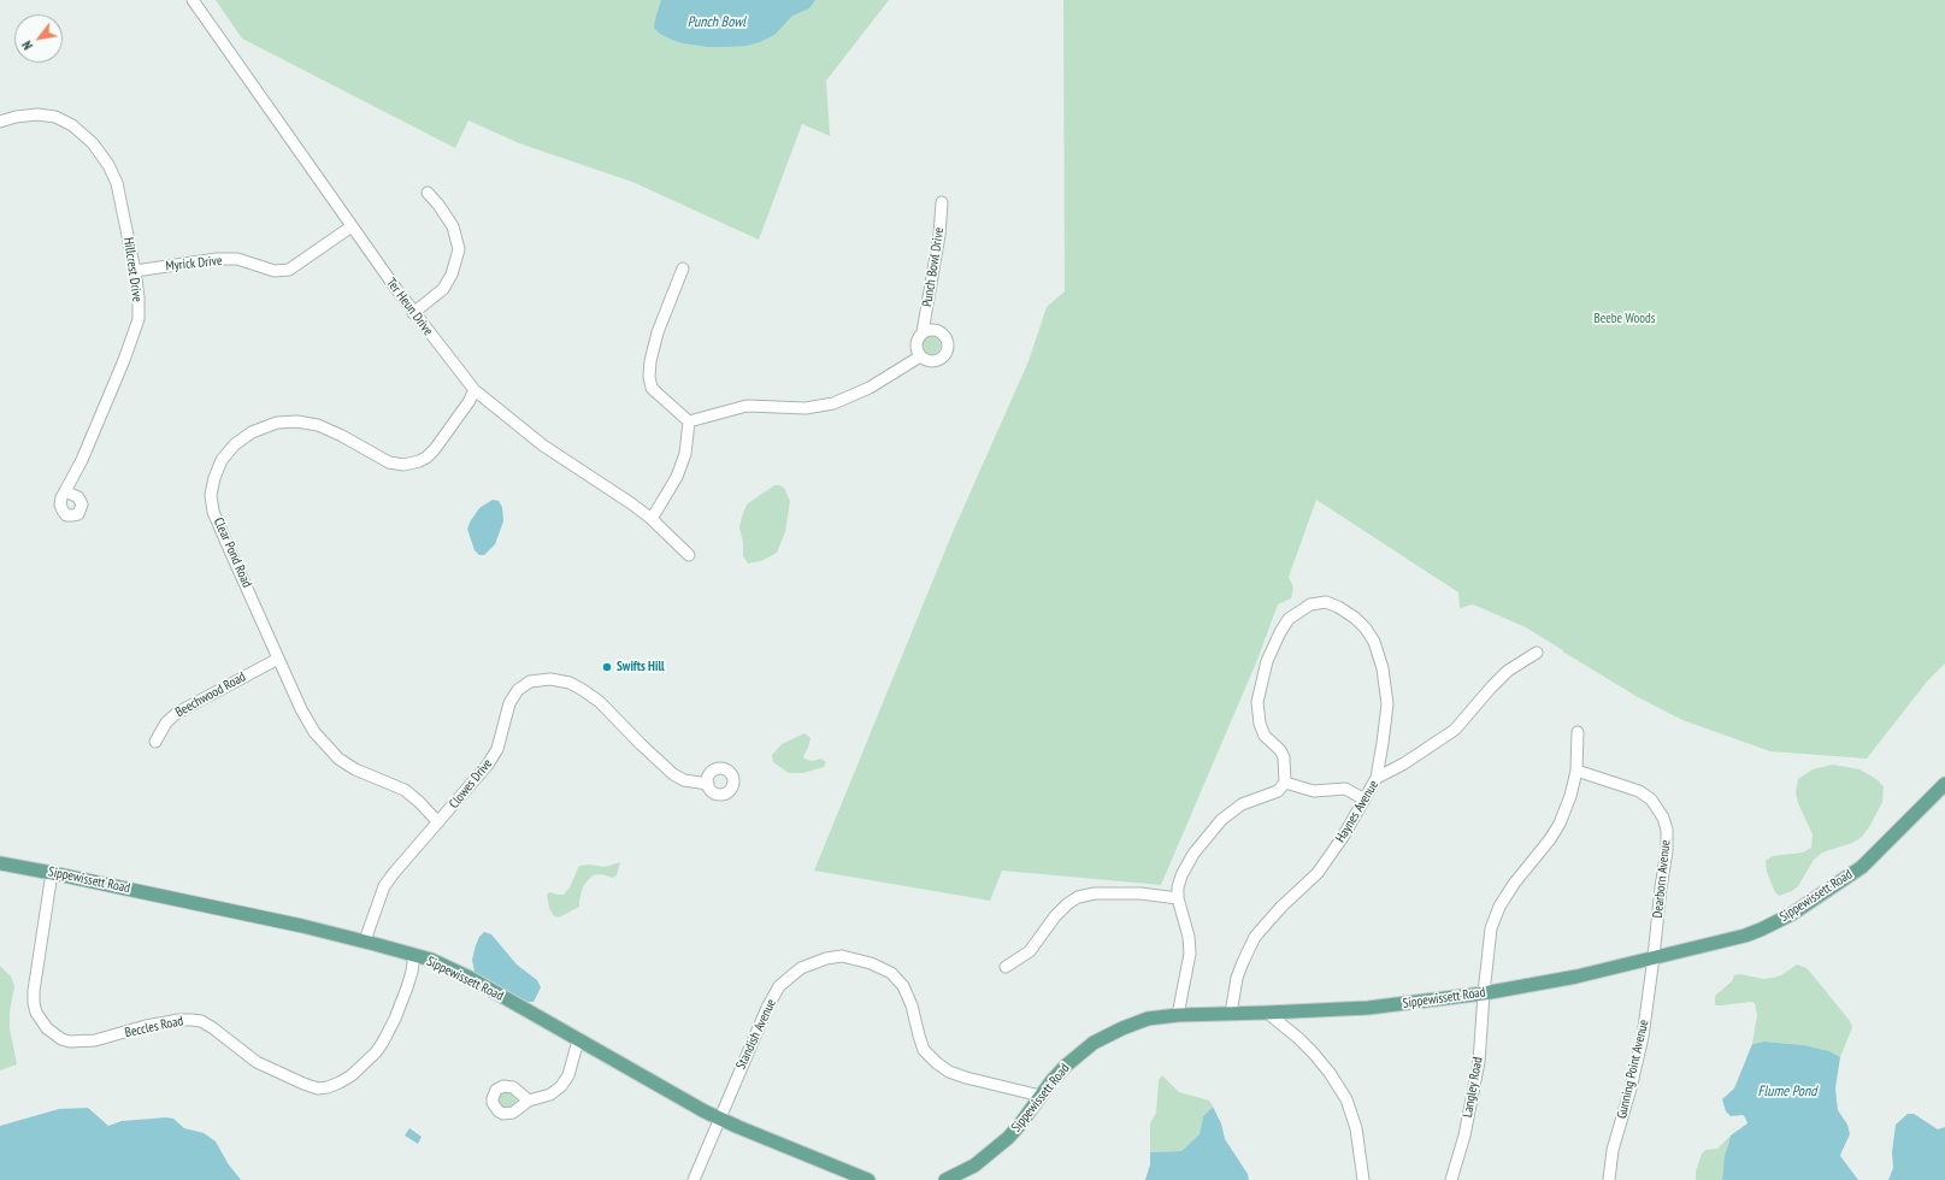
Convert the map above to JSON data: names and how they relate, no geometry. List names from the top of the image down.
{
  "streets": {
    "main road": ["Sippewissett Road"],
    "street": [
      "Myrick Drive",
      "Punch Bowl Drive",
      "Hillcrest Drive",
      "Ter Heun Drive",
      "Clear Pond Road",
      "Beechwood Road",
      "Clowes Drive",
      "Haynes Avenue",
      "Dearborn Avenue",
      "Beccles Road",
      "Standish Avenue",
      "Gunning Point Avenue",
      "Langley Road"
    ]
  },
  "crossings": [
    ["Myrick Drive", "Hillcrest Drive"],
    ["Myrick Drive", "Ter Heun Drive"],
    ["Ter Heun Drive", "Clear Pond Road"],
    ["Clear Pond Road", "Beechwood Road"],
    ["Clear Pond Road", "Clowes Drive"],
    ["Clowes Drive", "Sippewissett Road"],
    ["Haynes Avenue", "Sippewissett Road"],
    ["Dearborn Avenue", "Sippewissett Road"],
    ["Dearborn Avenue", "Gunning Point Avenue"],
    ["Sippewissett Road", "Beccles Road"],
    ["Sippewissett Road", "Standish Avenue"],
    ["Sippewissett Road", "Gunning Point Avenue"],
    ["Sippewissett Road", "Langley Road"]
  ],
  "water": ["Punch Bowl", "Flume Pond"],
  "parks": ["Beebe Woods"],
  "places": ["Swifts Hill"],
  "north": "bottom left"
}
